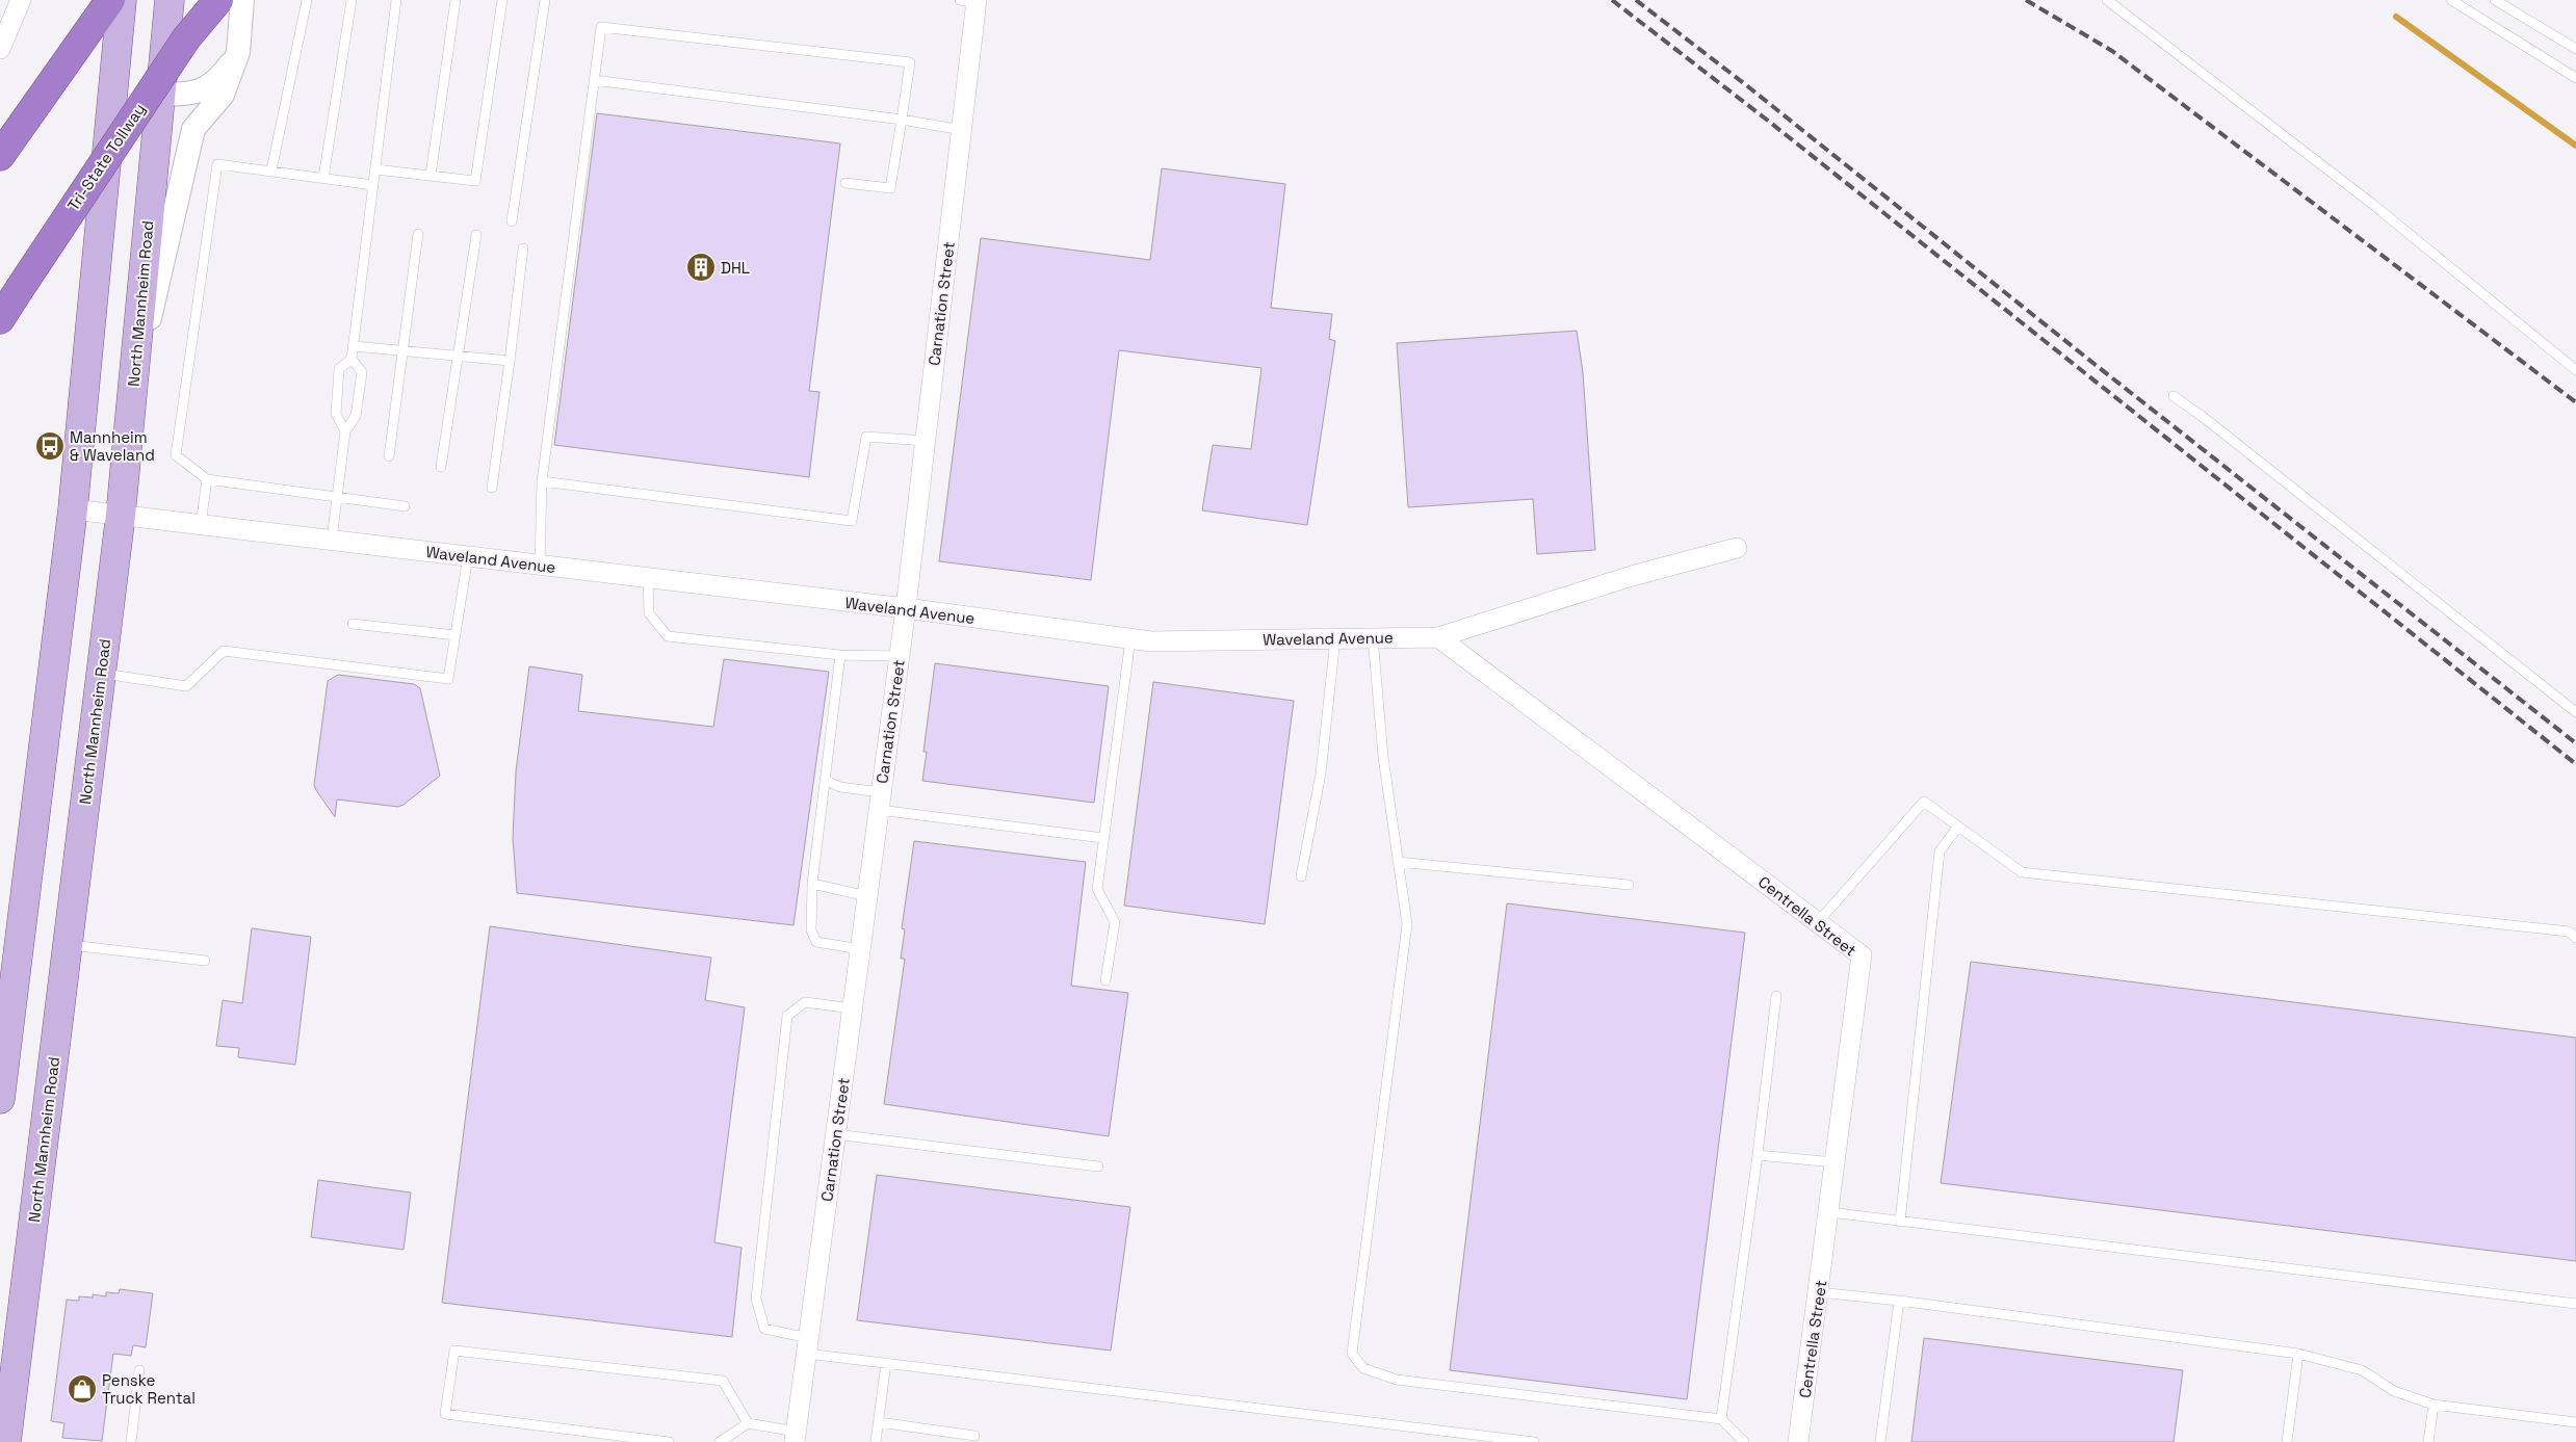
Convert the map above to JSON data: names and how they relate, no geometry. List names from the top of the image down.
{
  "streets": {
    "highway": ["Tri-State Tollway"],
    "main road": ["North Mannheim Road"],
    "street": ["Carnation Street", "Waveland Avenue", "Centrella Street"]
  },
  "crossings": [
    ["North Mannheim Road", "Waveland Avenue"],
    ["Carnation Street", "Waveland Avenue"],
    ["Waveland Avenue", "Centrella Street"]
  ],
  "places": {
    "building": ["DHL"],
    "bus stop": ["Mannheim & Waveland"],
    "shop": ["Penske Truck Rental"]
  }
}
